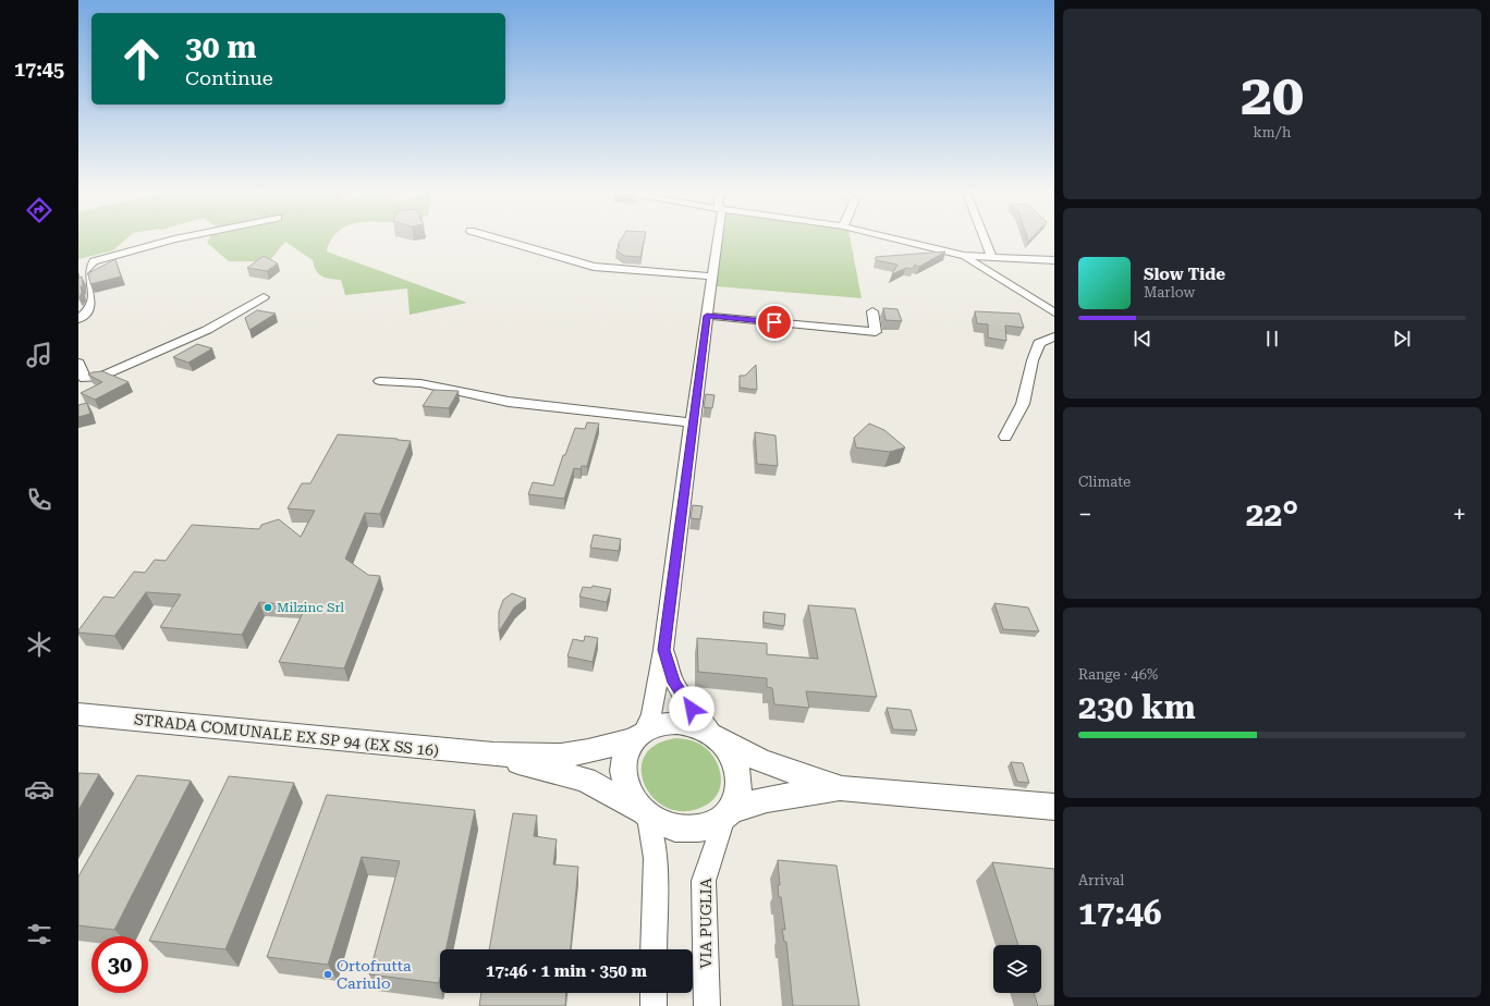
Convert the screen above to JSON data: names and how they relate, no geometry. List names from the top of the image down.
{
  "streets": {
    "main road": ["STRADA COMUNALE EX SP 94 (EX SS 16)"],
    "street": ["VIA PUGLIA"]
  },
  "crossings": [
    ["STRADA COMUNALE EX SP 94 (EX SS 16)", "VIA PUGLIA"]
  ],
  "places": ["Milzinc Srl", "Ortofrutta Cariulo"],
  "page": {
    "tabs": "17:45",
    "tile": [
      ["20", "km/h"],
      "Climate",
      ["Range · 46%", "230 km"],
      ["Arrival", "17:46"]
    ],
    "turn": ["30 m", "Continue"],
    "song": ["Slow Tide", "Marlow"],
    "heat": ["−", "22°", "+"],
    "limit": "30",
    "trip": "17:46 · 1 min · 350 m"
  }
}
